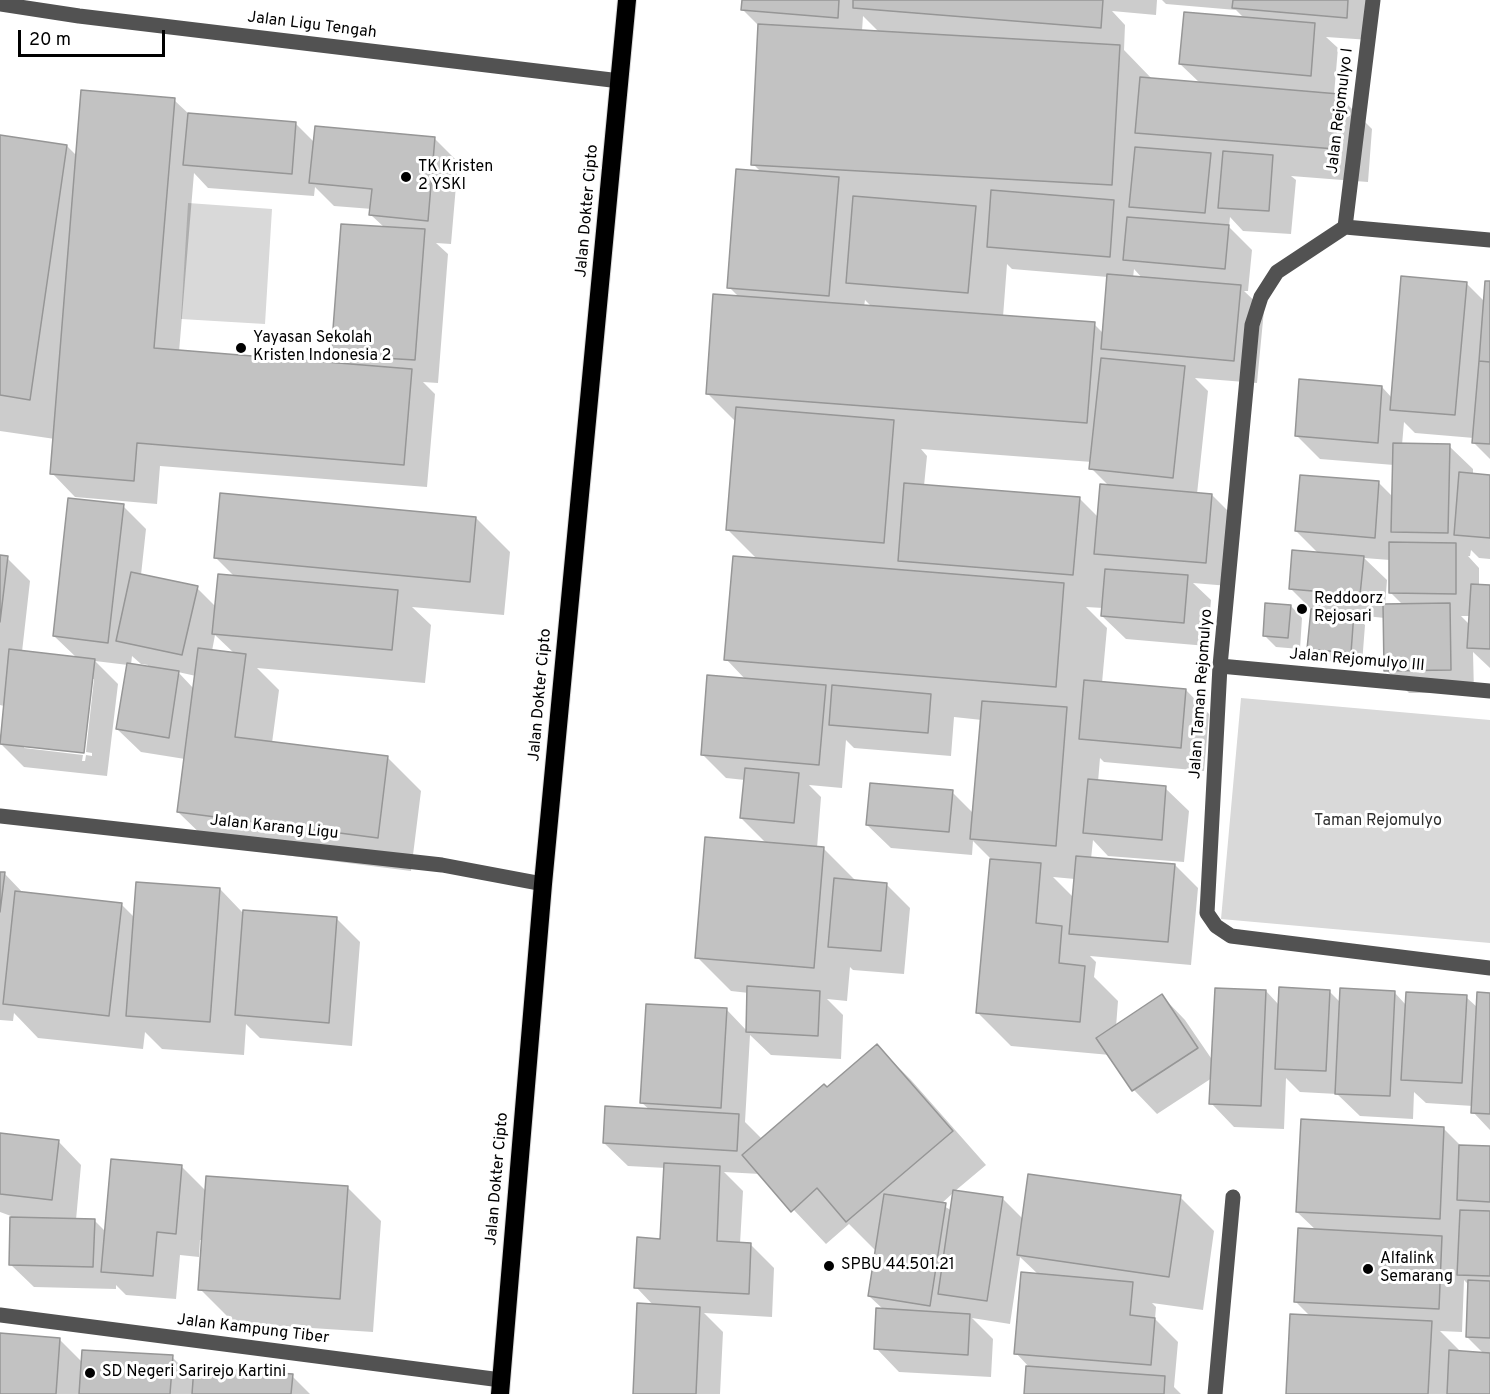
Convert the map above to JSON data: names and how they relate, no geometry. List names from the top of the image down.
{
  "streets": {
    "highway": ["Jalan Dokter Cipto"],
    "street": [
      "Jalan Ligu Tengah",
      "Jalan Rejomulyo I",
      "Jalan Rejomulyo III",
      "Jalan Taman Rejomulyo",
      "Jalan Karang Ligu",
      "Jalan Kampung Tiber"
    ]
  },
  "crossings": [
    ["Jalan Ligu Tengah", "Jalan Dokter Cipto"],
    ["Jalan Rejomulyo I", "Jalan Taman Rejomulyo"],
    ["Jalan Dokter Cipto", "Jalan Karang Ligu"],
    ["Jalan Dokter Cipto", "Jalan Kampung Tiber"],
    ["Jalan Rejomulyo III", "Jalan Taman Rejomulyo"]
  ],
  "parks": ["Taman Rejomulyo"],
  "places": [
    "TK Kristen 2 YSKI",
    "Yayasan Sekolah Kristen Indonesia 2",
    "Reddoorz Rejosari",
    "SPBU 44.501.21",
    "Alfalink Semarang",
    "SD Negeri Sarirejo Kartini"
  ],
  "scale_bar": "20 m"
}
